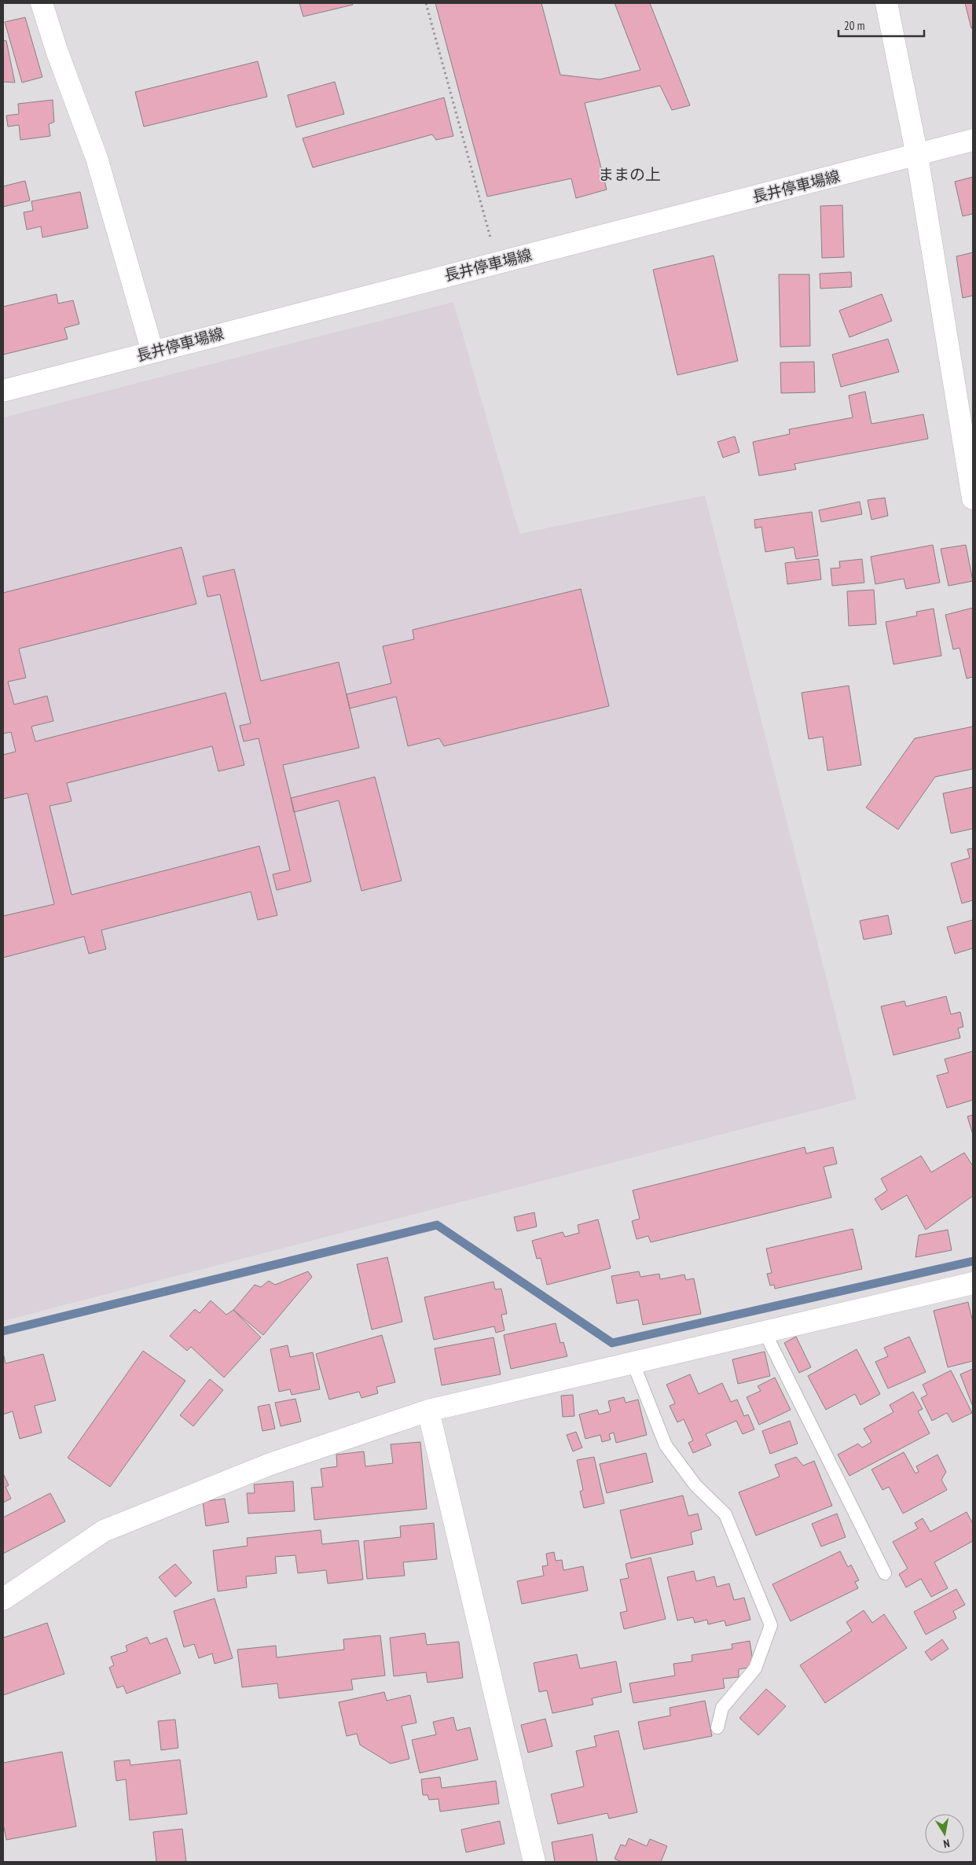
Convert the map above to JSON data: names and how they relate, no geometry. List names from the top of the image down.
{
  "streets": {
    "street": ["長井停車場線"]
  },
  "districts": ["ままの上"],
  "scale_bar": "20 m",
  "north": "bottom"
}
